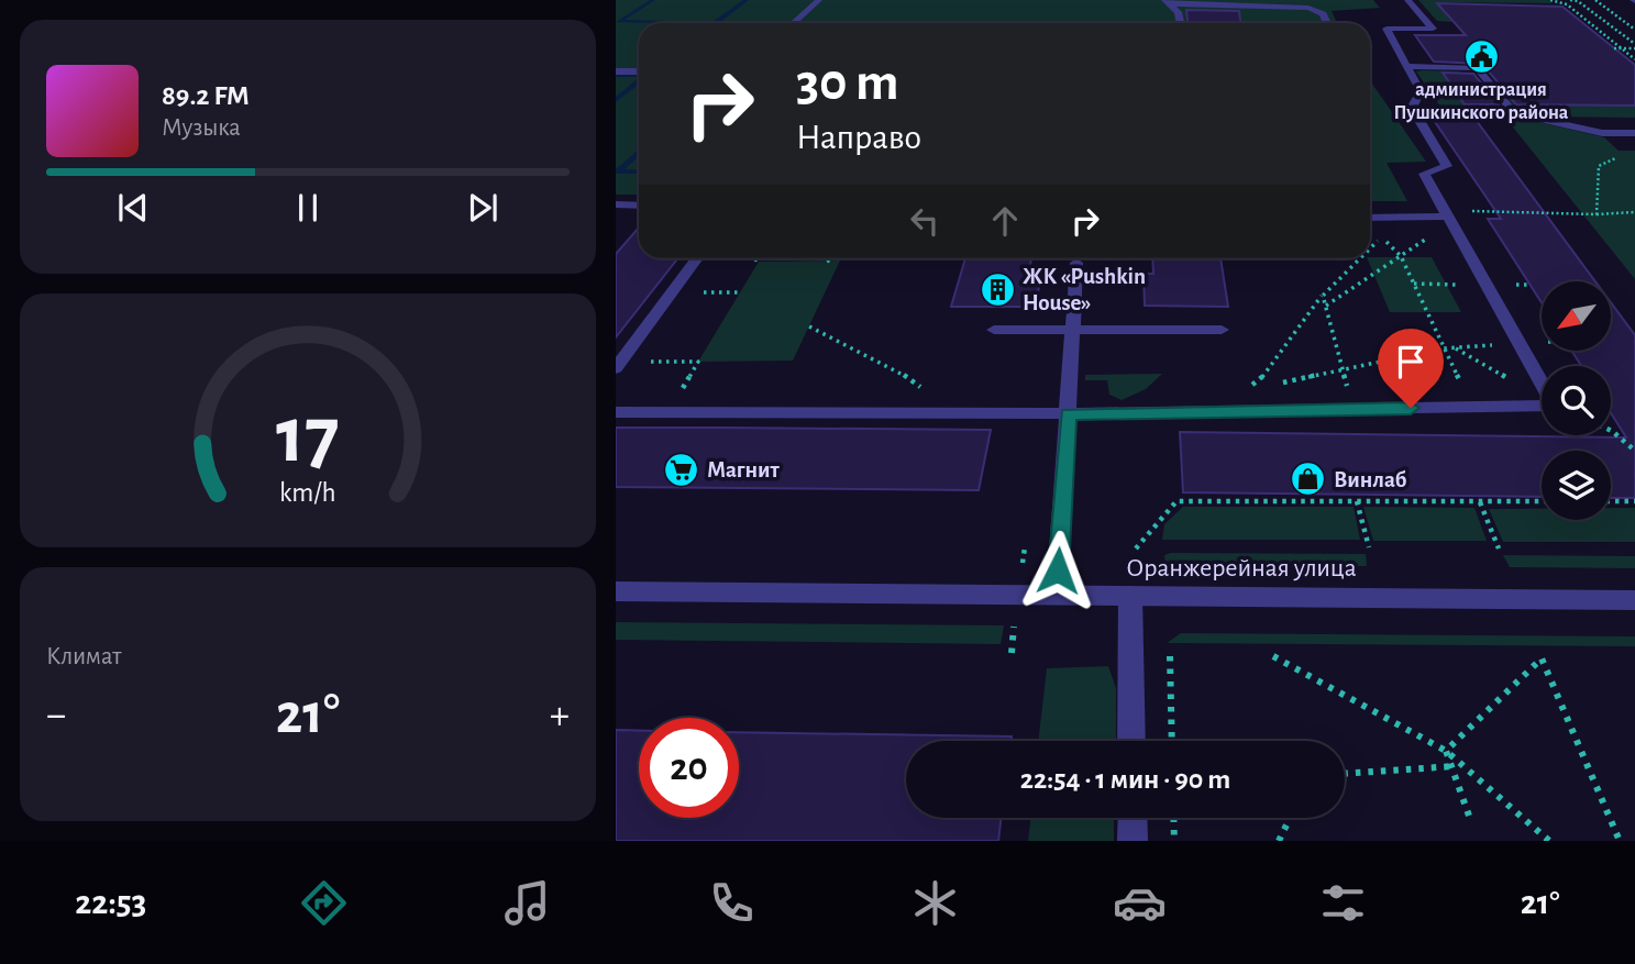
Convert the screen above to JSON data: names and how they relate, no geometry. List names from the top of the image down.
{
  "streets": {
    "street": ["Оранжерейная улица"]
  },
  "places": {
    "public building": ["администрация Пушкинского района"],
    "building": ["ЖК «Pushkin House»"],
    "supermarket": ["Магнит"],
    "shop": ["Винлаб"]
  },
  "north": "bottom left",
  "page": {
    "turn": ["30 m", "Направо"],
    "song": ["89.2 FM", "Музыка"],
    "tile": "Климат",
    "heat": ["−", "21°", "+"],
    "limit": "20",
    "trip": "22:54 · 1 мин · 90 m",
    "tabs": ["22:53", "21°"],
    "gauge": ["17", "km/h"]
  }
}
